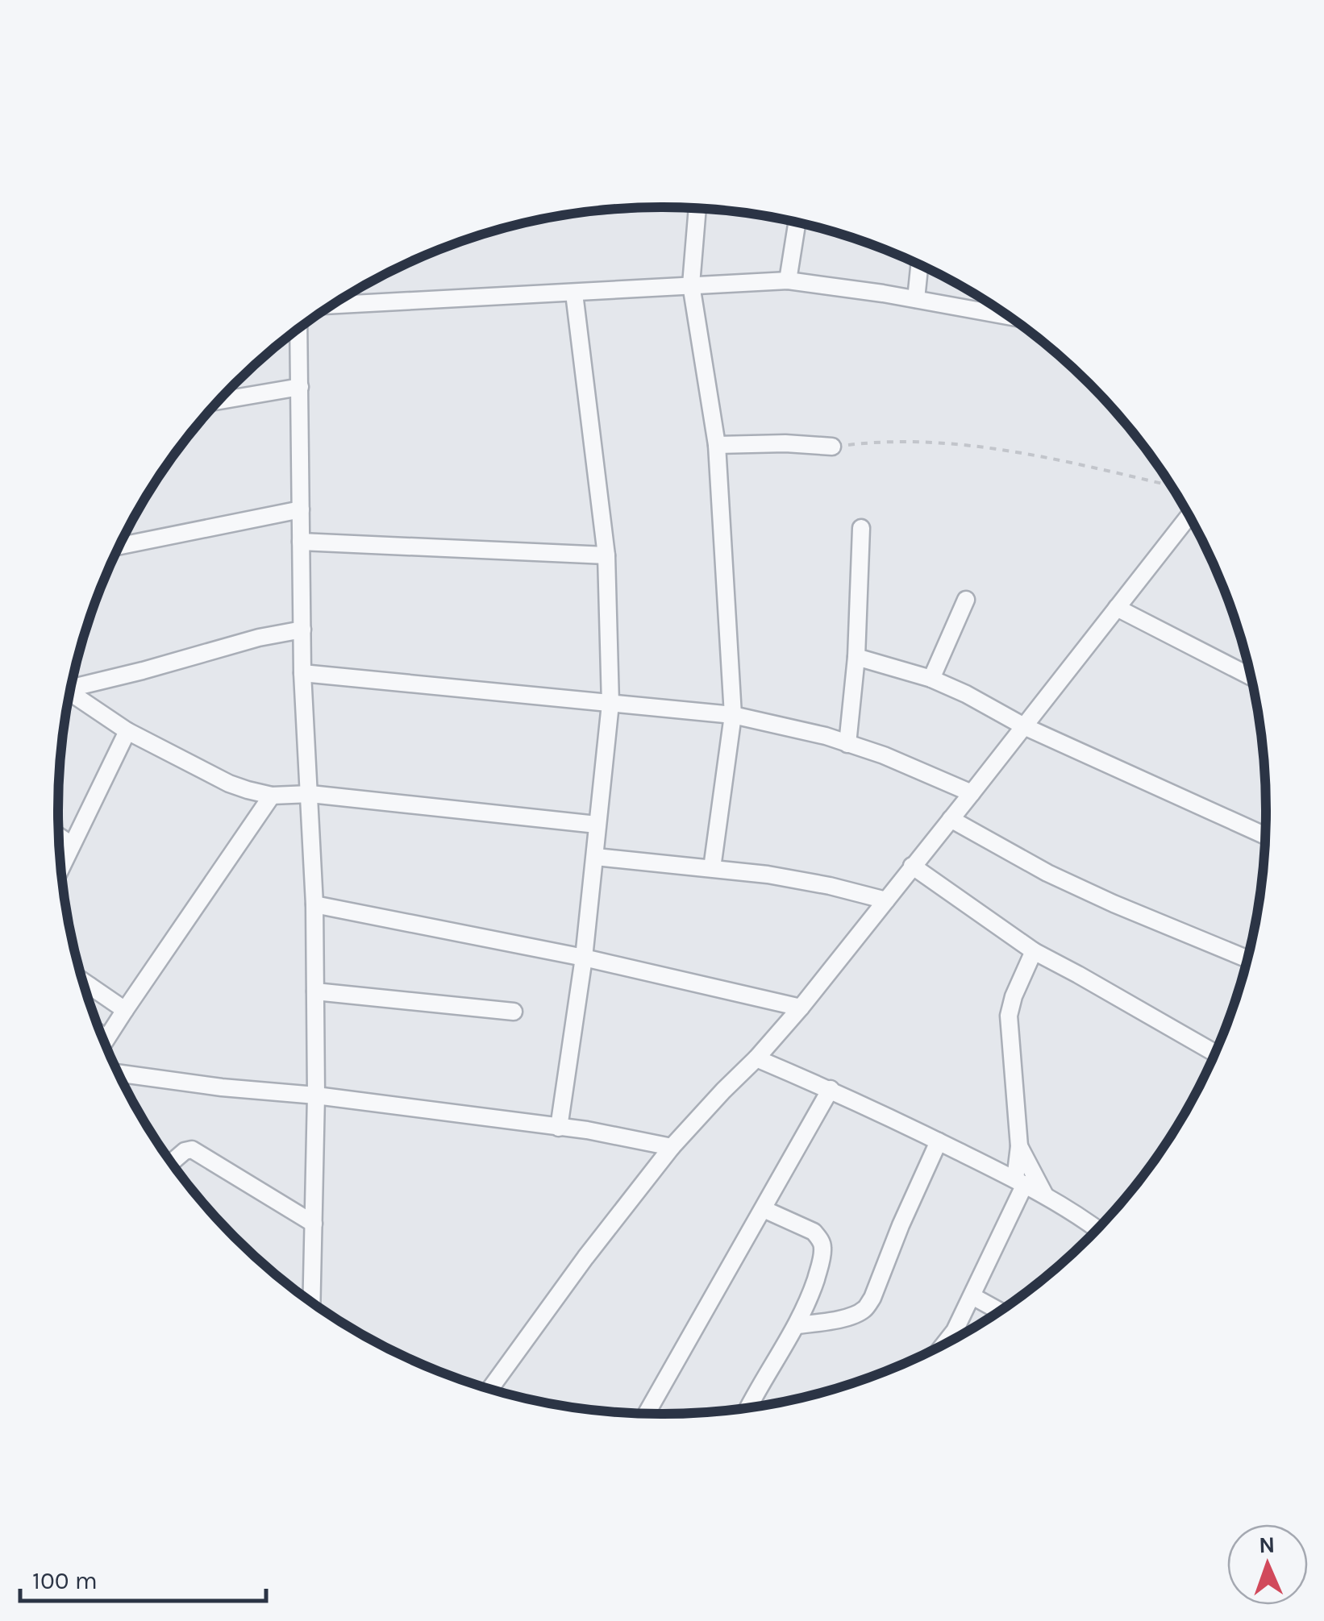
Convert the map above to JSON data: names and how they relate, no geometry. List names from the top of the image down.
{
  "scale_bar": "100 m",
  "north": "top"
}
